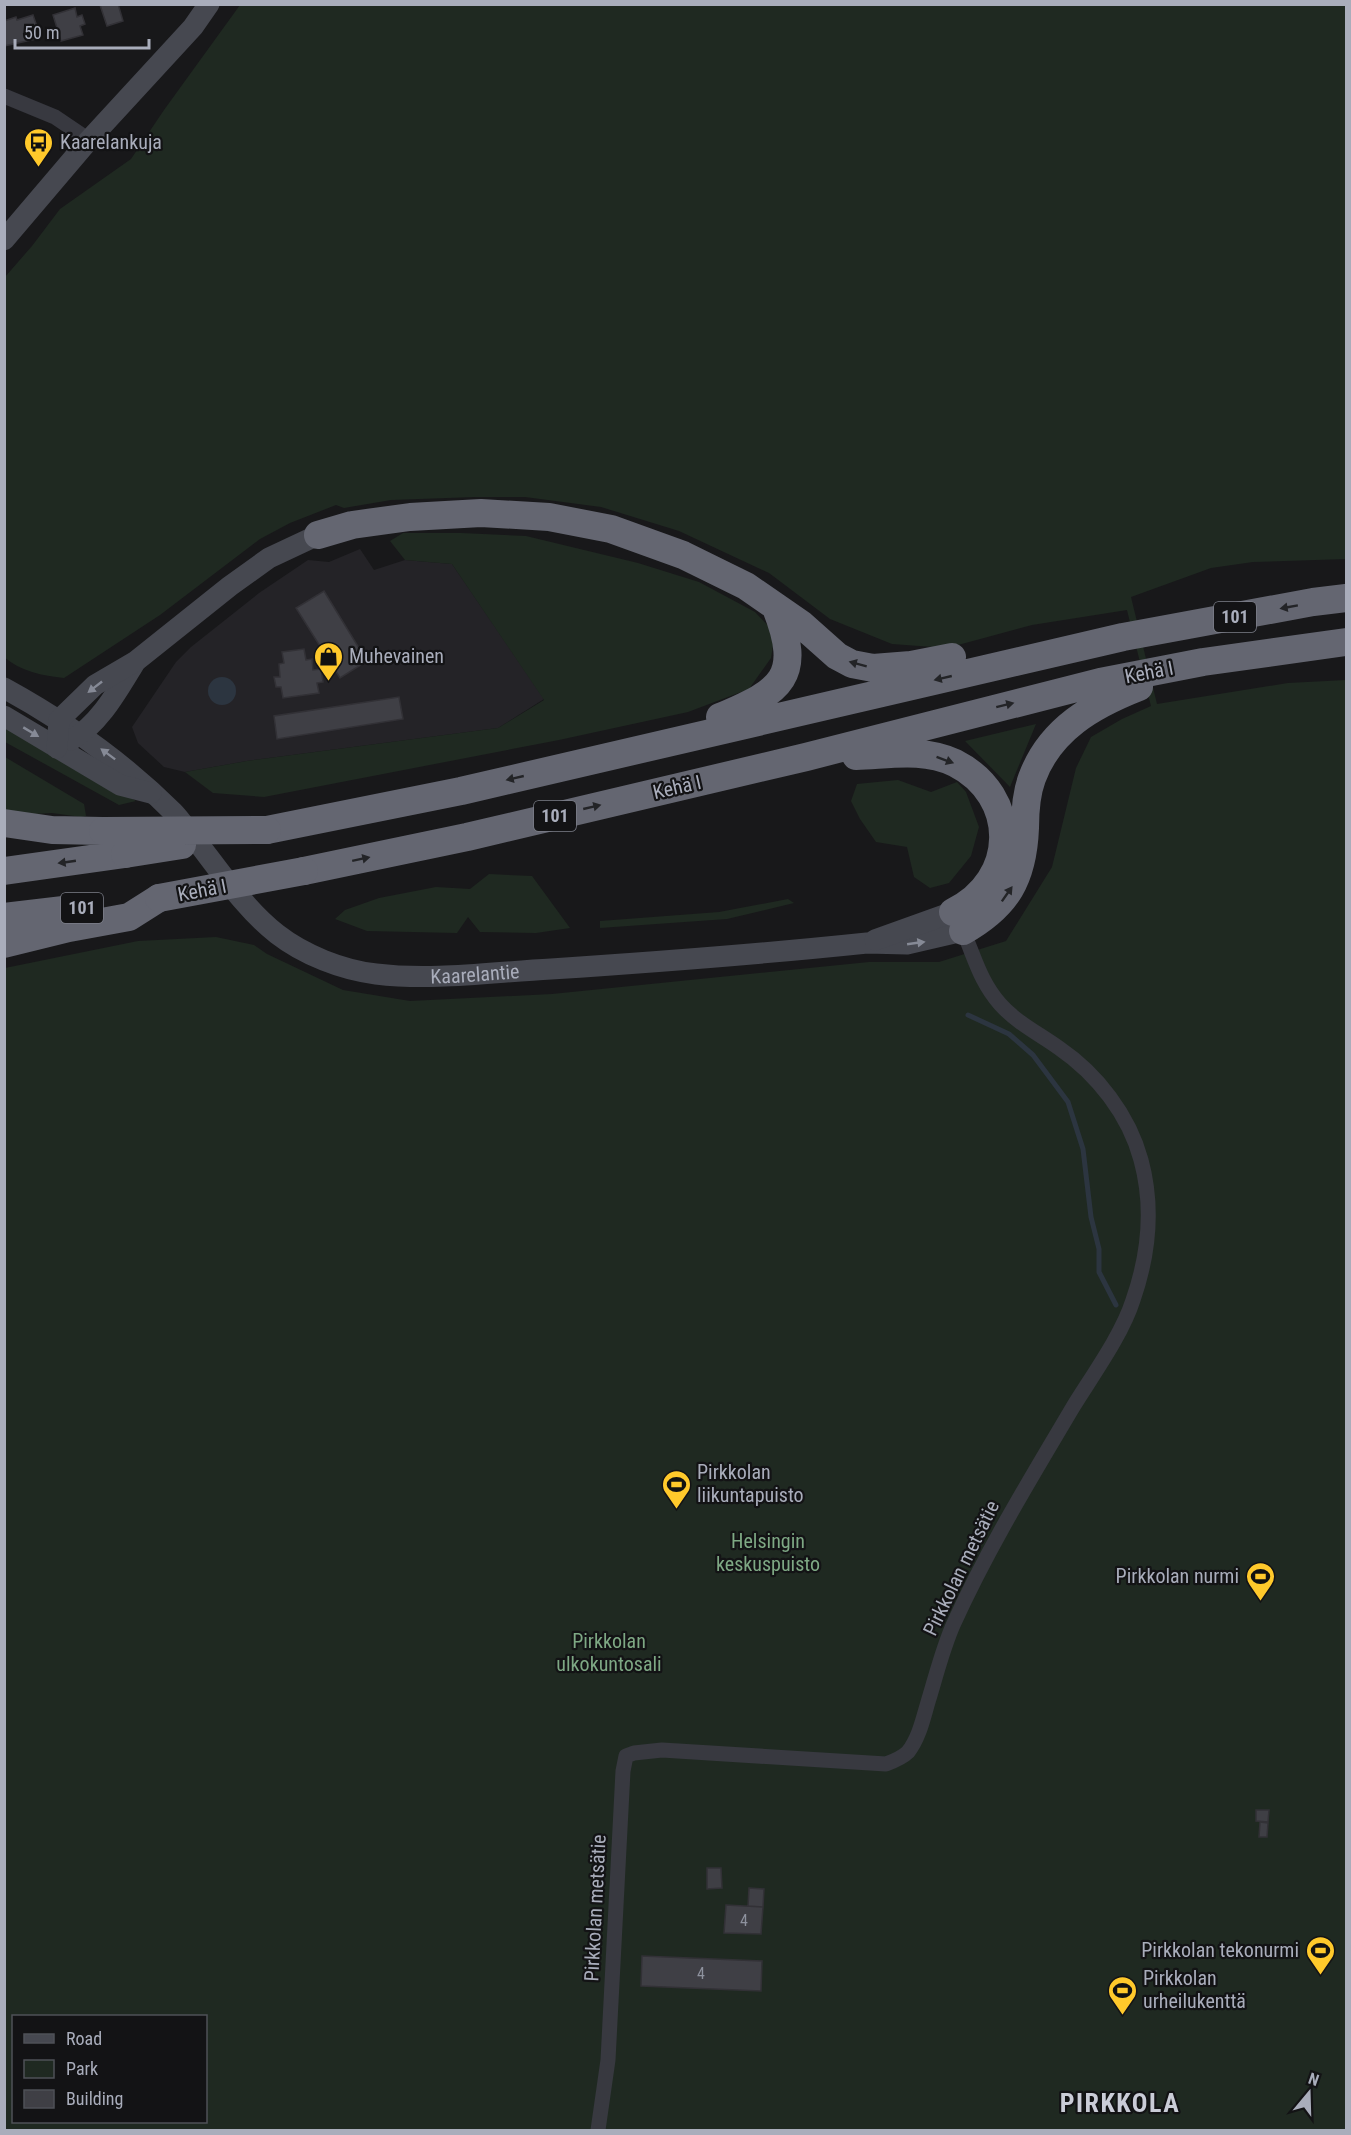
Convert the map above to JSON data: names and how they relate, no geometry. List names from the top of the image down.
{
  "streets": {
    "highway": ["101", "Kehä I"],
    "main road": ["Kaarelantie"],
    "street": ["Pirkkolan metsätie"]
  },
  "crossings": [
    ["Kaarelantie", "Pirkkolan metsätie"]
  ],
  "districts": ["PIRKKOLA"],
  "parks": ["Helsingin keskuspuisto", "Pirkkolan ulkokuntosali"],
  "places": {
    "bus stop": ["Kaarelankuja"],
    "shop": ["Muhevainen"],
    "sports": [
      "Pirkkolan liikuntapuisto",
      "Pirkkolan nurmi",
      "Pirkkolan tekonurmi",
      "Pirkkolan urheilukenttä"
    ]
  },
  "house_numbers": ["4", "4"],
  "legend": ["Road", "Park", "Building"],
  "scale_bar": "50 m",
  "north": "top"
}
